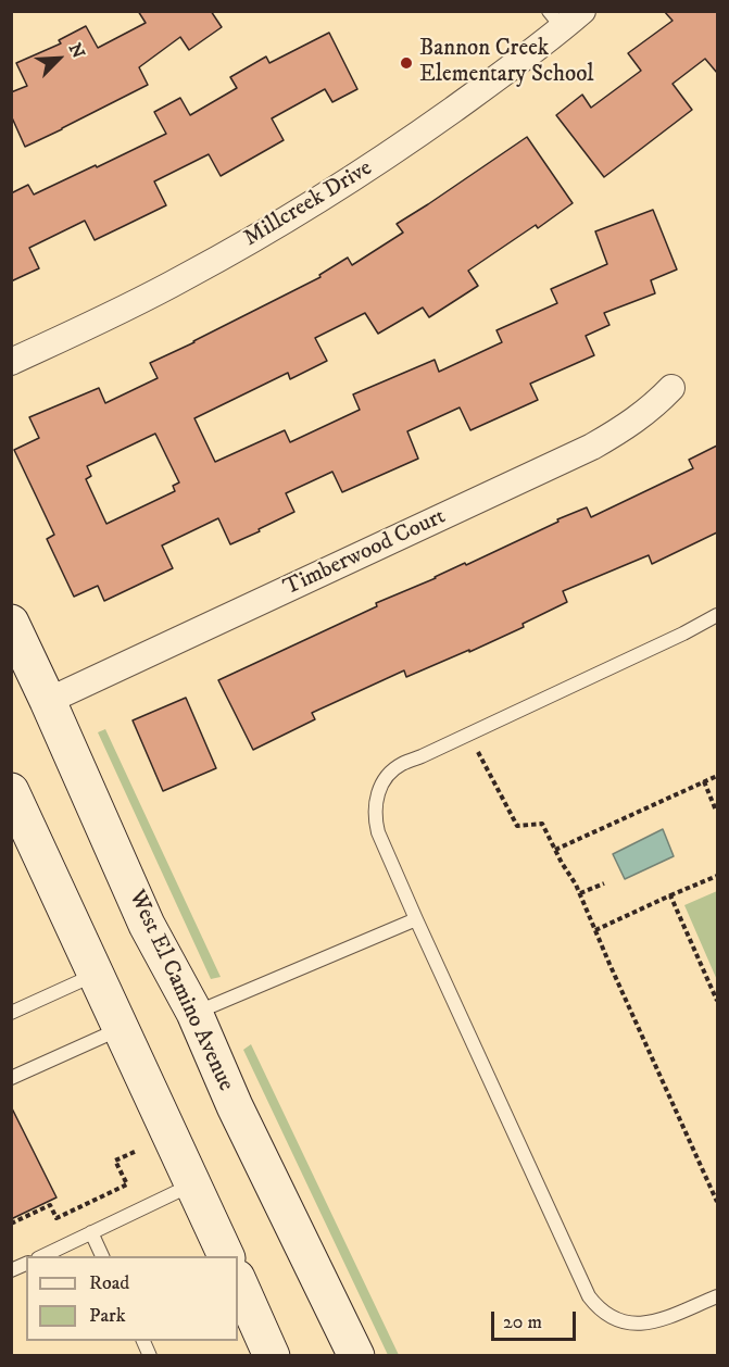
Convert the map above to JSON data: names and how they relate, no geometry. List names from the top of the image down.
{
  "streets": {
    "main road": ["West El Camino Avenue"],
    "street": ["Millcreek Drive", "Timberwood Court"]
  },
  "crossings": [
    ["Timberwood Court", "West El Camino Avenue"]
  ],
  "places": ["Bannon Creek Elementary School"],
  "legend": ["Road", "Park"],
  "scale_bar": "20 m",
  "north": "top right"
}
